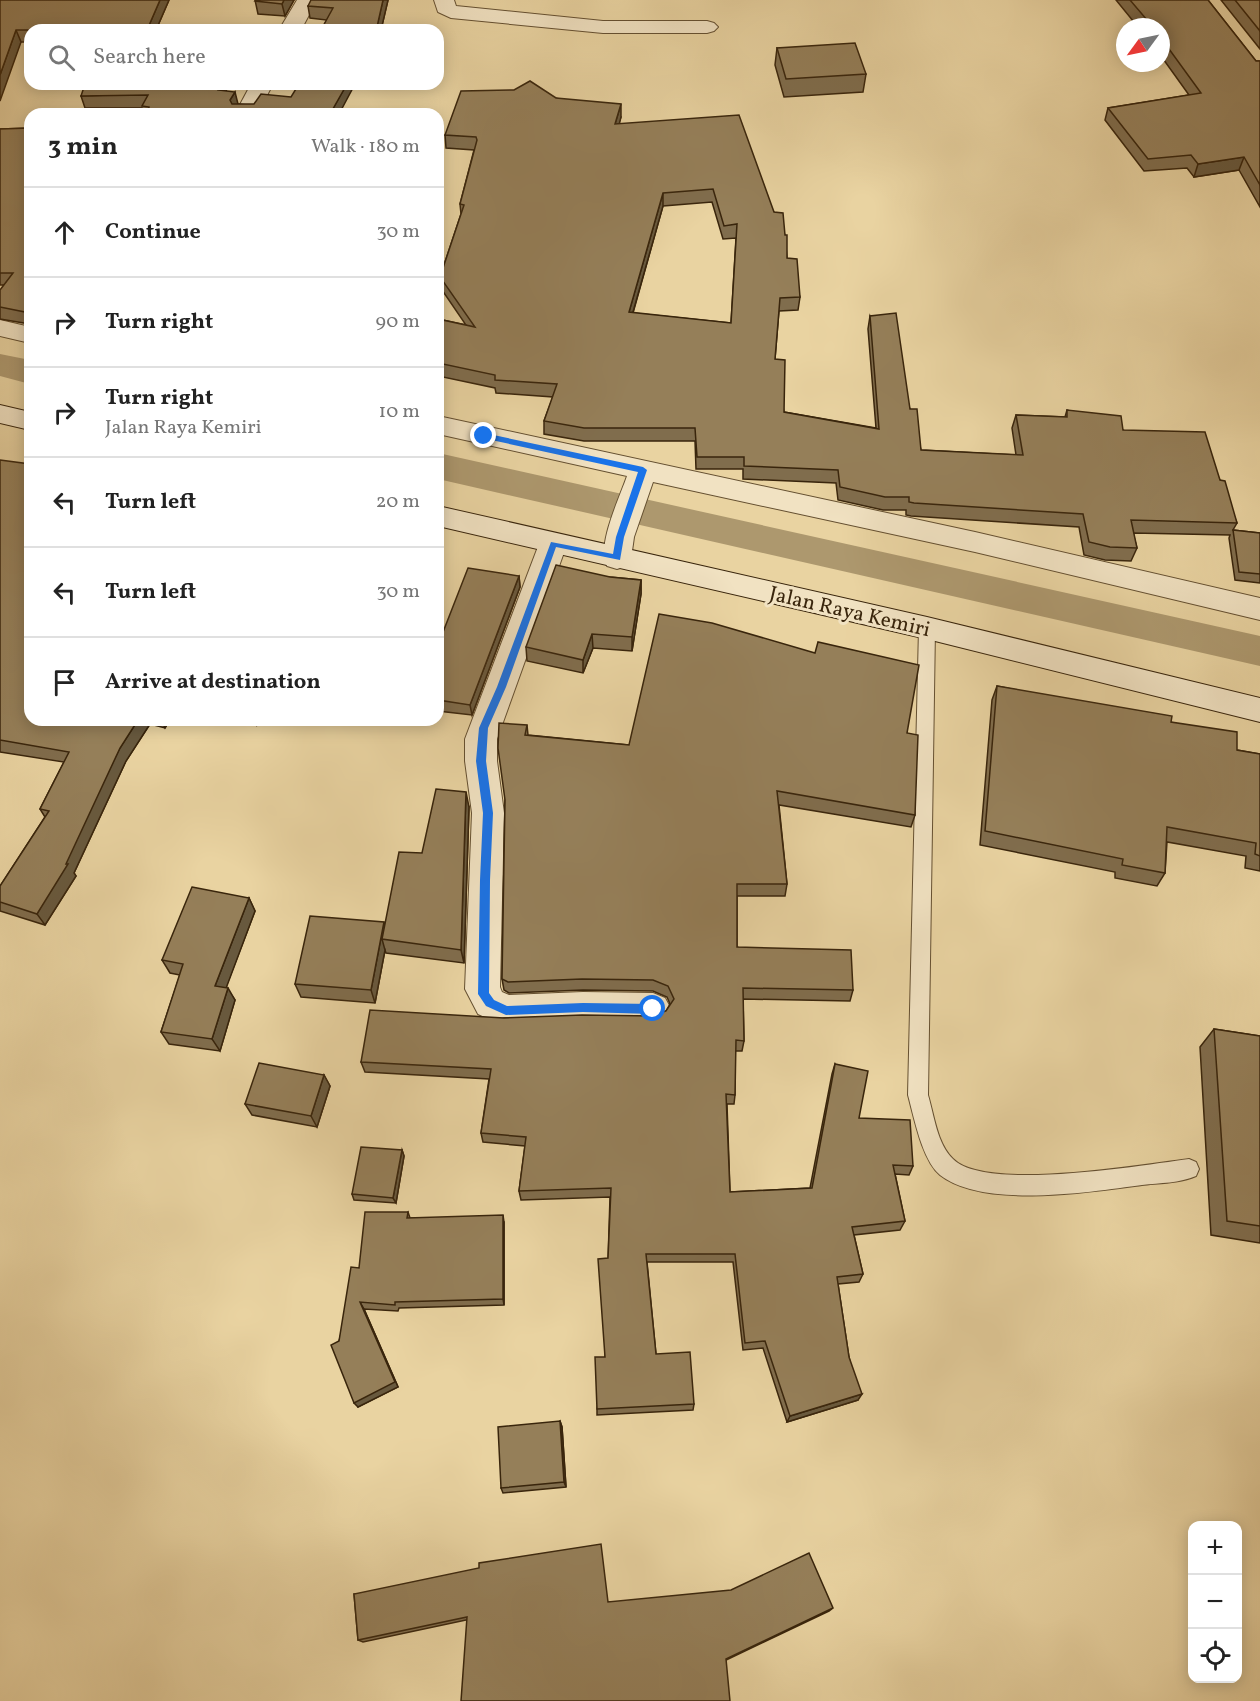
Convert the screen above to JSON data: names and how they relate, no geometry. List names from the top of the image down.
{
  "streets": {
    "street": ["Jalan Raya Kemiri"]
  },
  "north": "bottom left",
  "page": {
    "search": "Search here",
    "heading": ["3 min", "Walk · 180 m"],
    "list": [
      ["Continue", "30 m"],
      ["Turn right", "90 m"],
      ["Turn right", "Jalan Raya Kemiri", "10 m"],
      ["Turn left", "20 m"],
      ["Turn left", "30 m"],
      "Arrive at destination"
    ],
    "map_buttons": ["+", "−"]
  }
}
